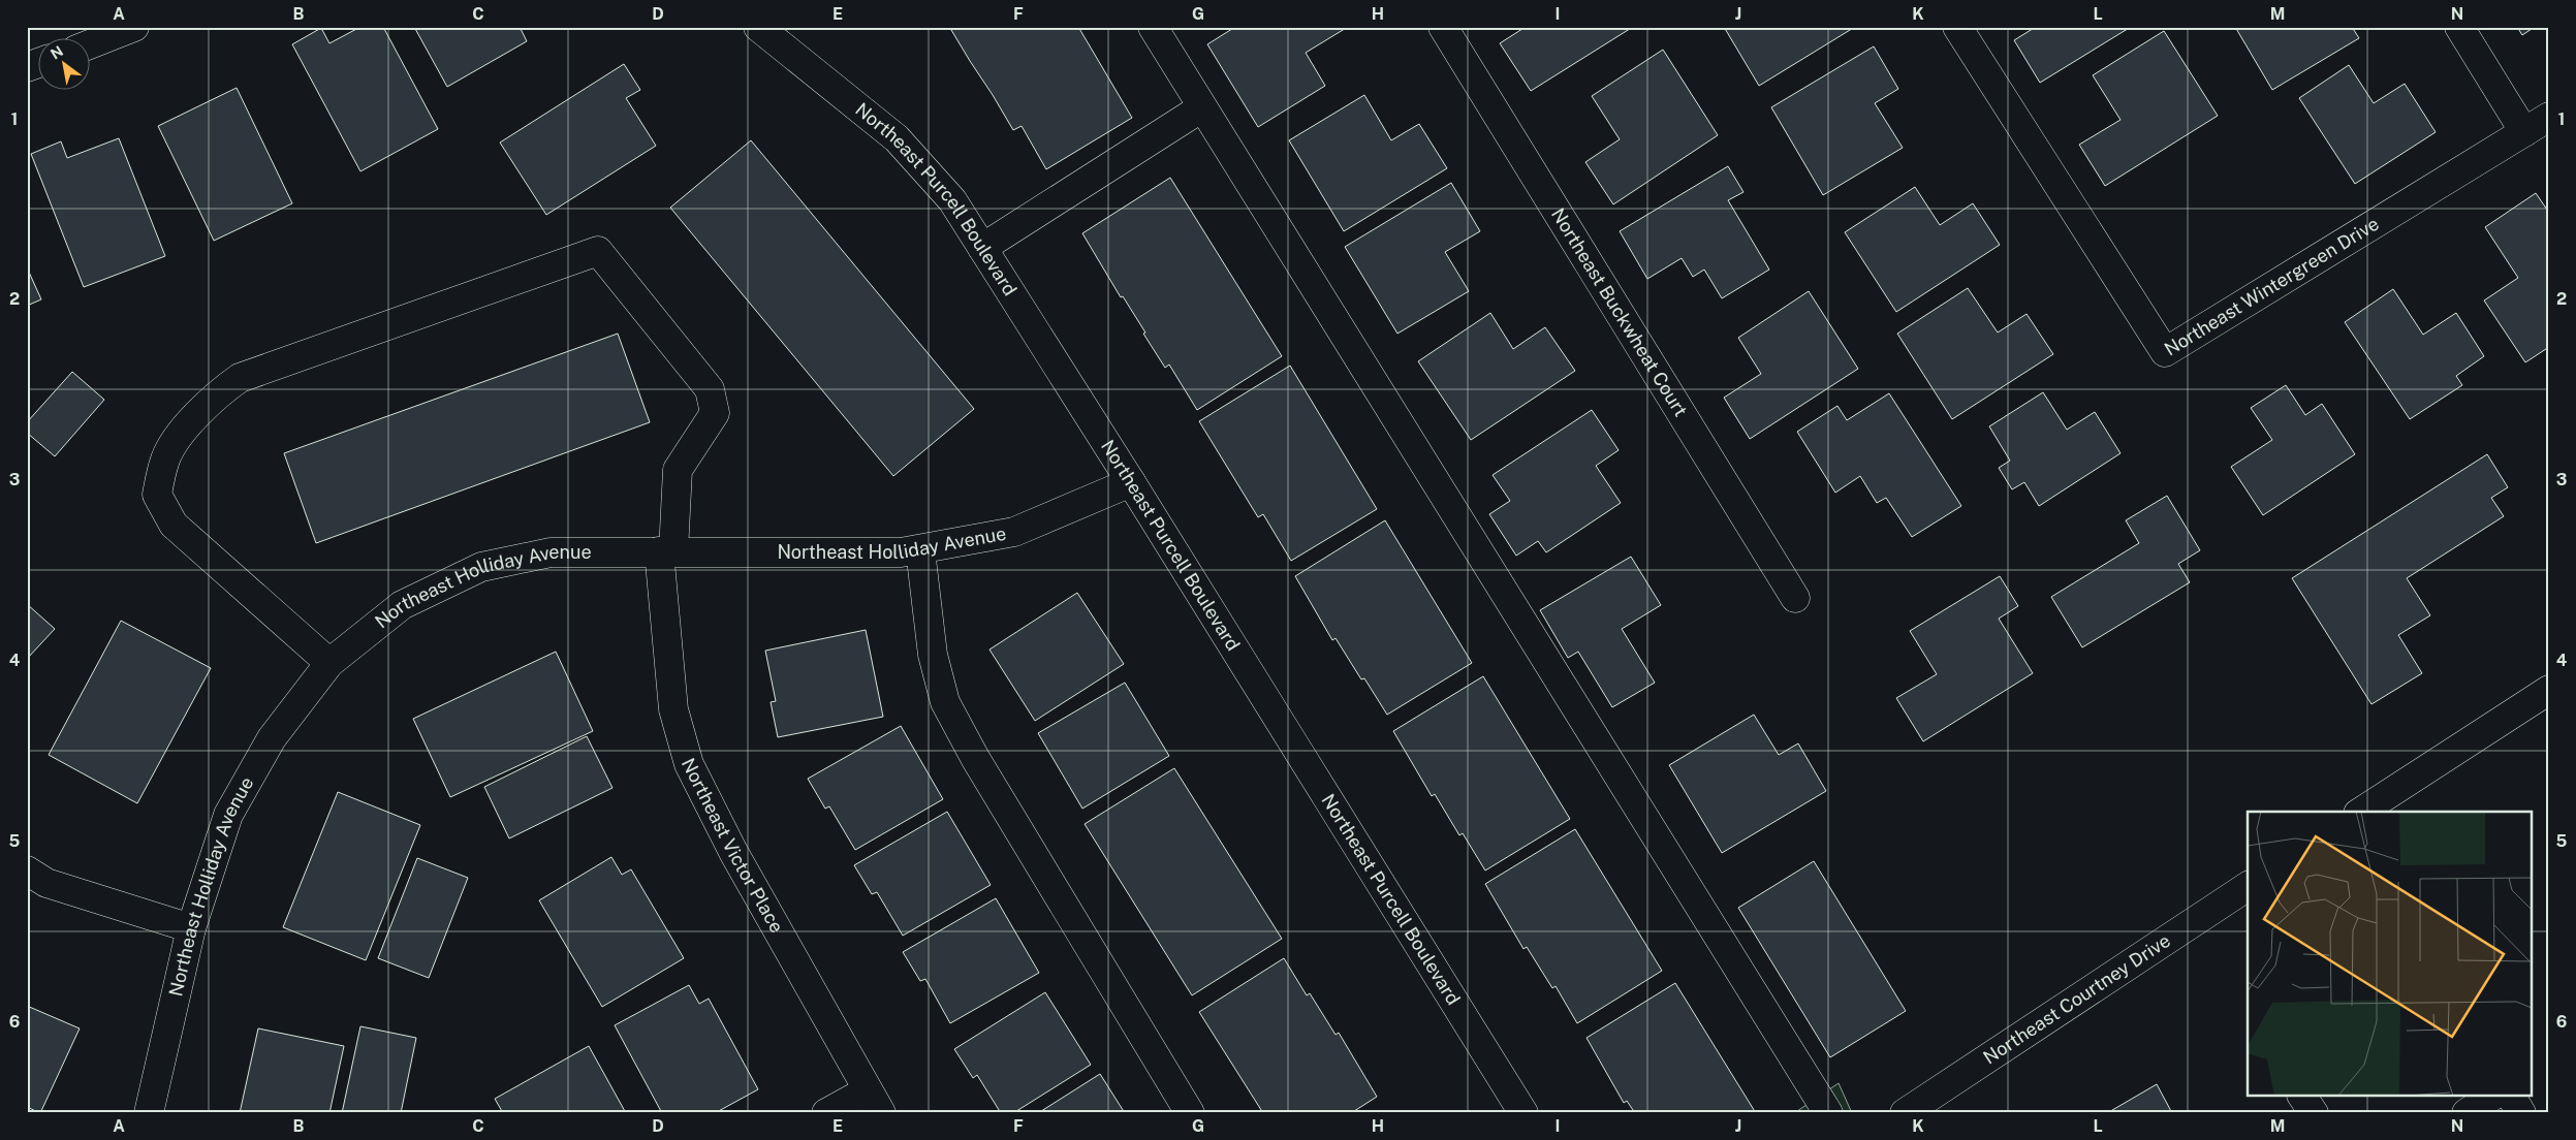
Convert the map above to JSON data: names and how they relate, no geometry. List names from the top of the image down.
{
  "streets": {
    "street": [
      "Northeast Purcell Boulevard",
      "Northeast Wintergreen Drive",
      "Northeast Buckwheat Court",
      "Northeast Holliday Avenue",
      "Northeast Victor Place",
      "Northeast Courtney Drive"
    ]
  },
  "crossings": [
    ["Northeast Purcell Boulevard", "Northeast Holliday Avenue"],
    ["Northeast Holliday Avenue", "Northeast Victor Place"]
  ],
  "north": "top left",
  "grid": {
    "columns": [
      "A",
      "B",
      "C",
      "D",
      "E",
      "F",
      "G",
      "H",
      "I",
      "J",
      "K",
      "L",
      "M",
      "N"
    ],
    "rows": [
      "1",
      "2",
      "3",
      "4",
      "5",
      "6"
    ]
  }
}
